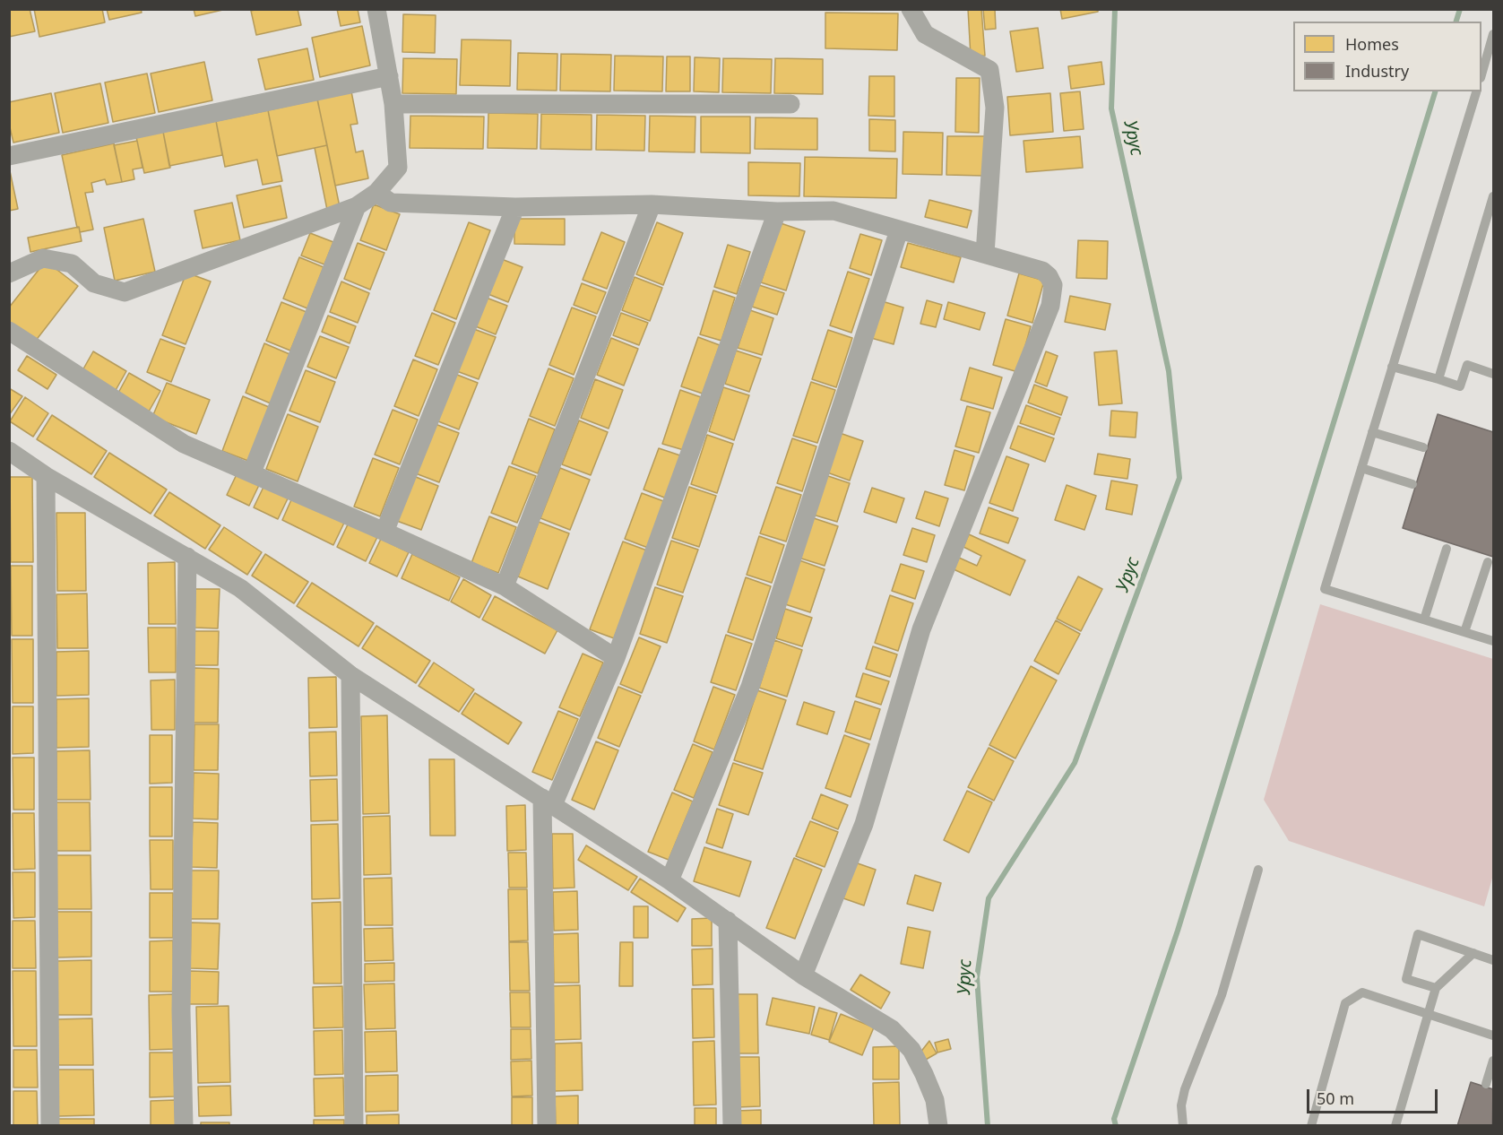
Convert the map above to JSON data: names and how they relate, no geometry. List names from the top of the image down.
{
  "water": ["Урус"],
  "legend": ["Homes", "Industry"],
  "scale_bar": "50 m"
}
